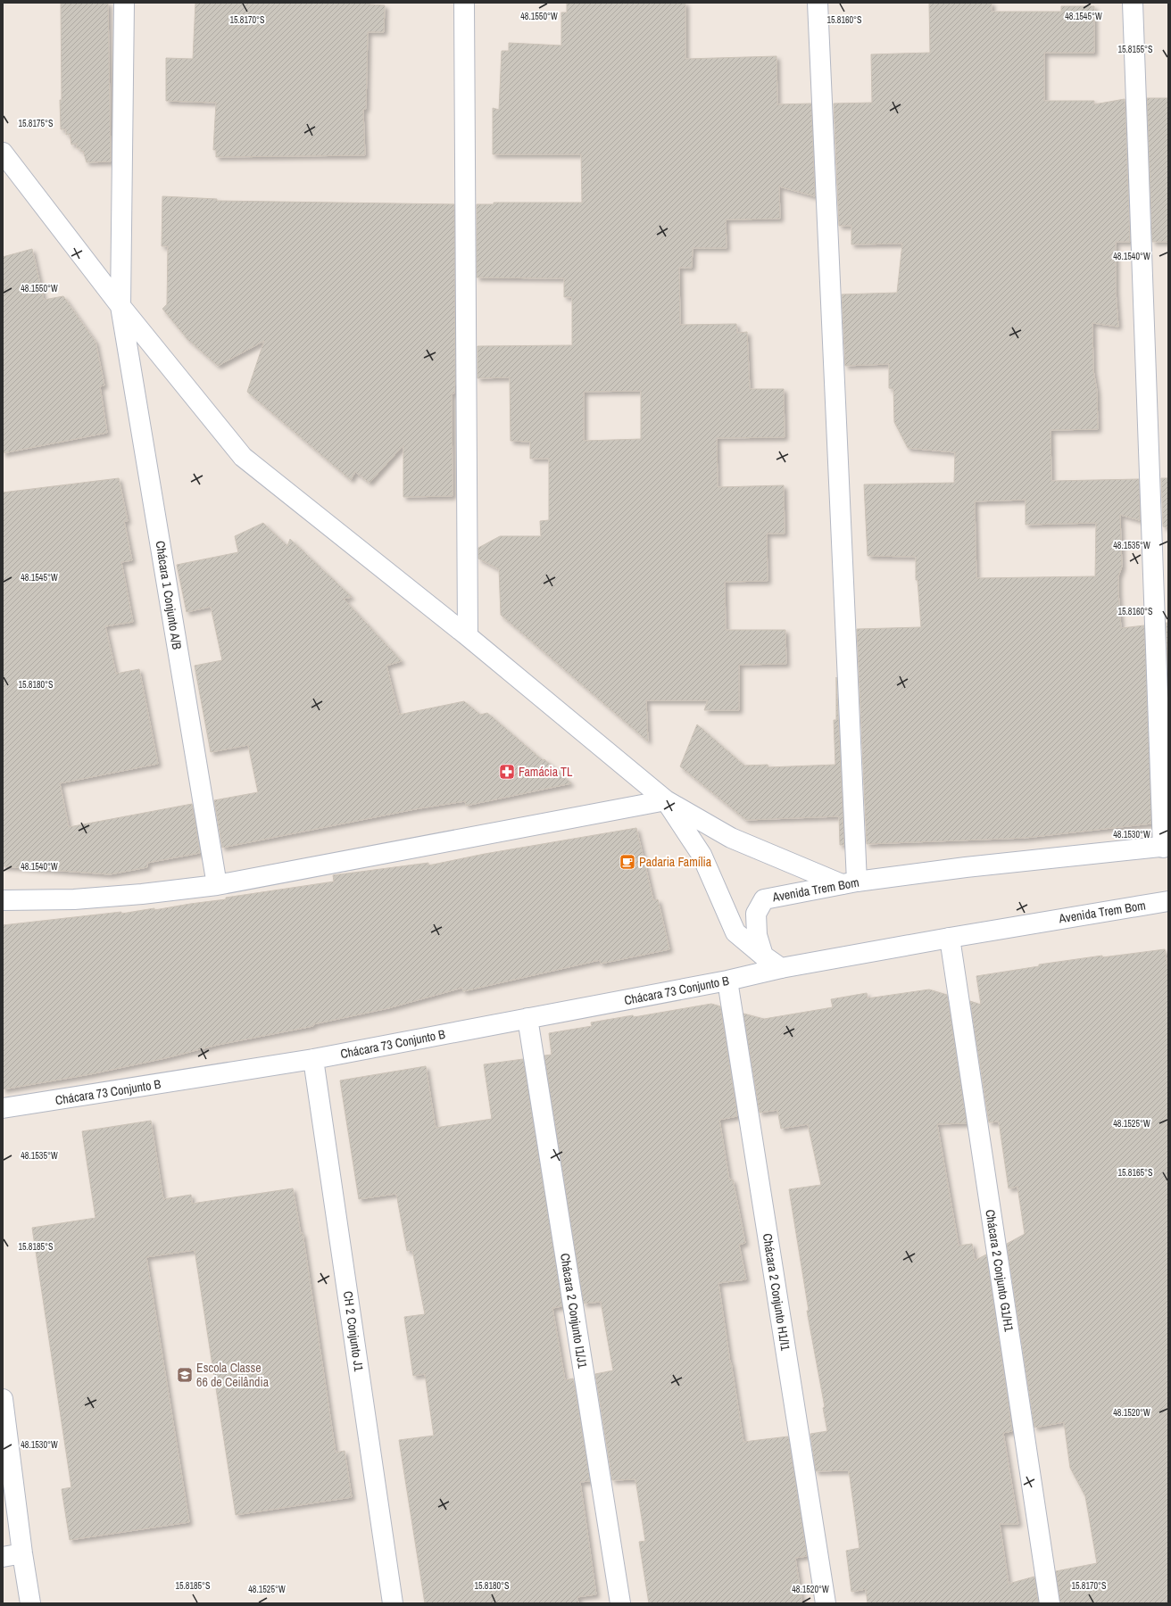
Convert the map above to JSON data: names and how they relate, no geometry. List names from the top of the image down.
{
  "streets": {
    "street": [
      "Chácara 1 Conjunto A/B",
      "Avenida Trem Bom",
      "Chácara 73 Conjunto B",
      "Chácara 2 Conjunto G1/H1",
      "Chácara 2 Conjunto H1/I1",
      "Chácara 2 Conjunto I1/J1",
      "CH 2 Conjunto J1"
    ]
  },
  "crossings": [
    ["Avenida Trem Bom", "Chácara 73 Conjunto B"],
    ["Avenida Trem Bom", "Chácara 2 Conjunto G1/H1"],
    ["Chácara 73 Conjunto B", "Chácara 2 Conjunto H1/I1"],
    ["Chácara 73 Conjunto B", "Chácara 2 Conjunto I1/J1"],
    ["Chácara 73 Conjunto B", "CH 2 Conjunto J1"]
  ],
  "places": {
    "pharmacy": ["Famácia TL"],
    "cafe": ["Padaria Família"],
    "school or university": ["Escola Classe 66 de Ceilândia"]
  },
  "coordinates": [
    "48.1550°W",
    "48.1545°W",
    "15.8170°S",
    "15.8160°S",
    "15.8155°S",
    "15.8175°S",
    "48.1540°W",
    "48.1535°W",
    "15.8180°S",
    "48.1530°W",
    "48.1525°W",
    "15.8165°S",
    "15.8185°S",
    "48.1520°W"
  ]
}
